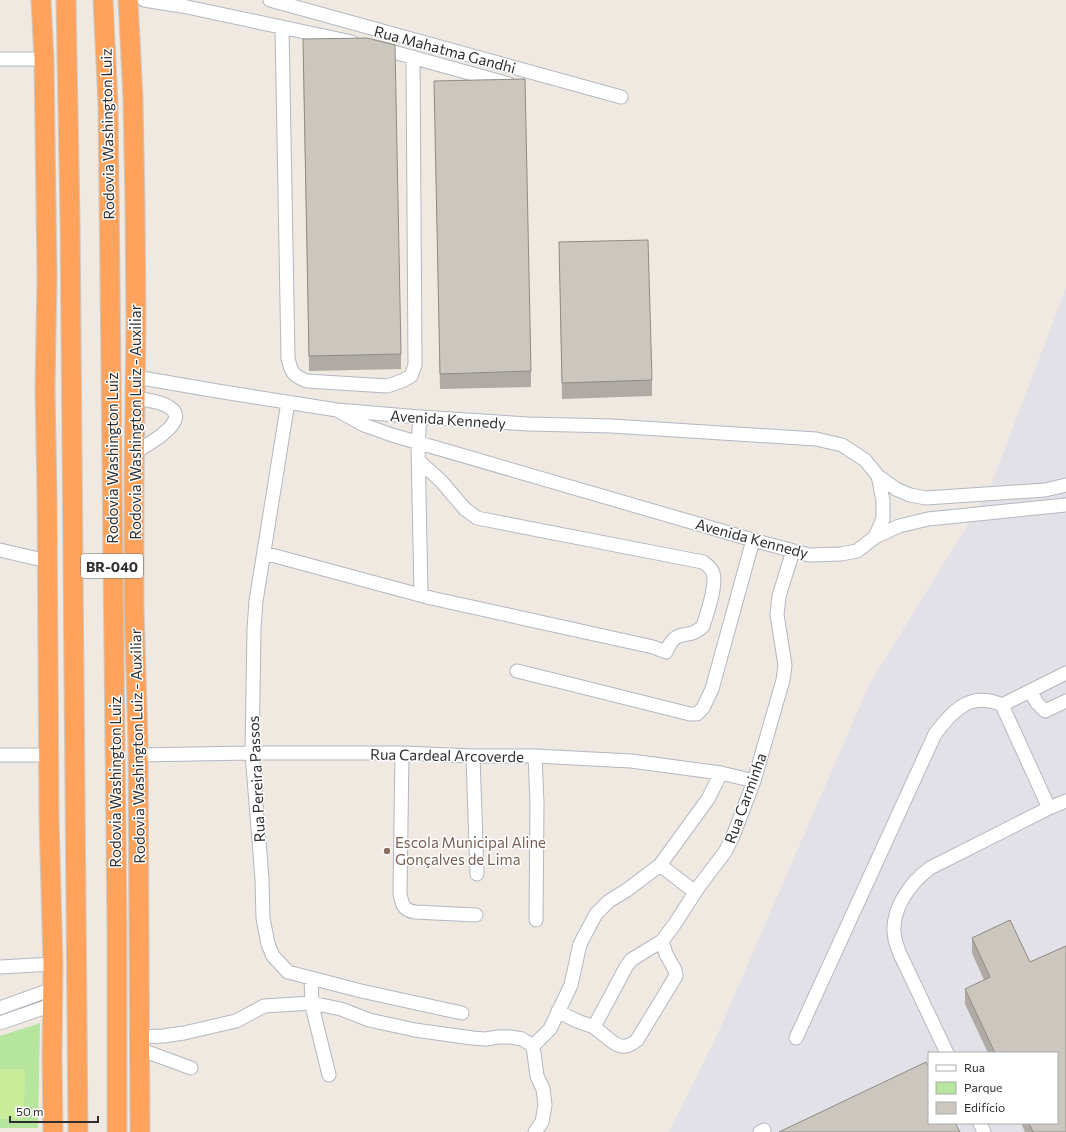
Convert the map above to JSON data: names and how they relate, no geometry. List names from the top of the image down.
{
  "streets": {
    "highway": ["Rodovia Washington Luiz", "Rodovia Washington Luiz - Auxiliar", "BR-040"],
    "street": [
      "Rua Mahatma Gandhi",
      "Avenida Kennedy",
      "Rua Cardeal Arcoverde",
      "Rua Pereira Passos",
      "Rua Carminha"
    ]
  },
  "crossings": [
    ["Avenida Kennedy", "Rodovia Washington Luiz - Auxiliar"],
    ["Avenida Kennedy", "Rua Pereira Passos"],
    ["Avenida Kennedy", "Rua Carminha"],
    ["Rodovia Washington Luiz - Auxiliar", "Rua Cardeal Arcoverde"],
    ["Rua Cardeal Arcoverde", "Rua Pereira Passos"],
    ["Rua Cardeal Arcoverde", "Rua Carminha"]
  ],
  "places": ["Escola Municipal Aline Gonçalves de Lima"],
  "legend": ["Rua", "Parque", "Edifício"],
  "scale_bar": "50 m"
}
